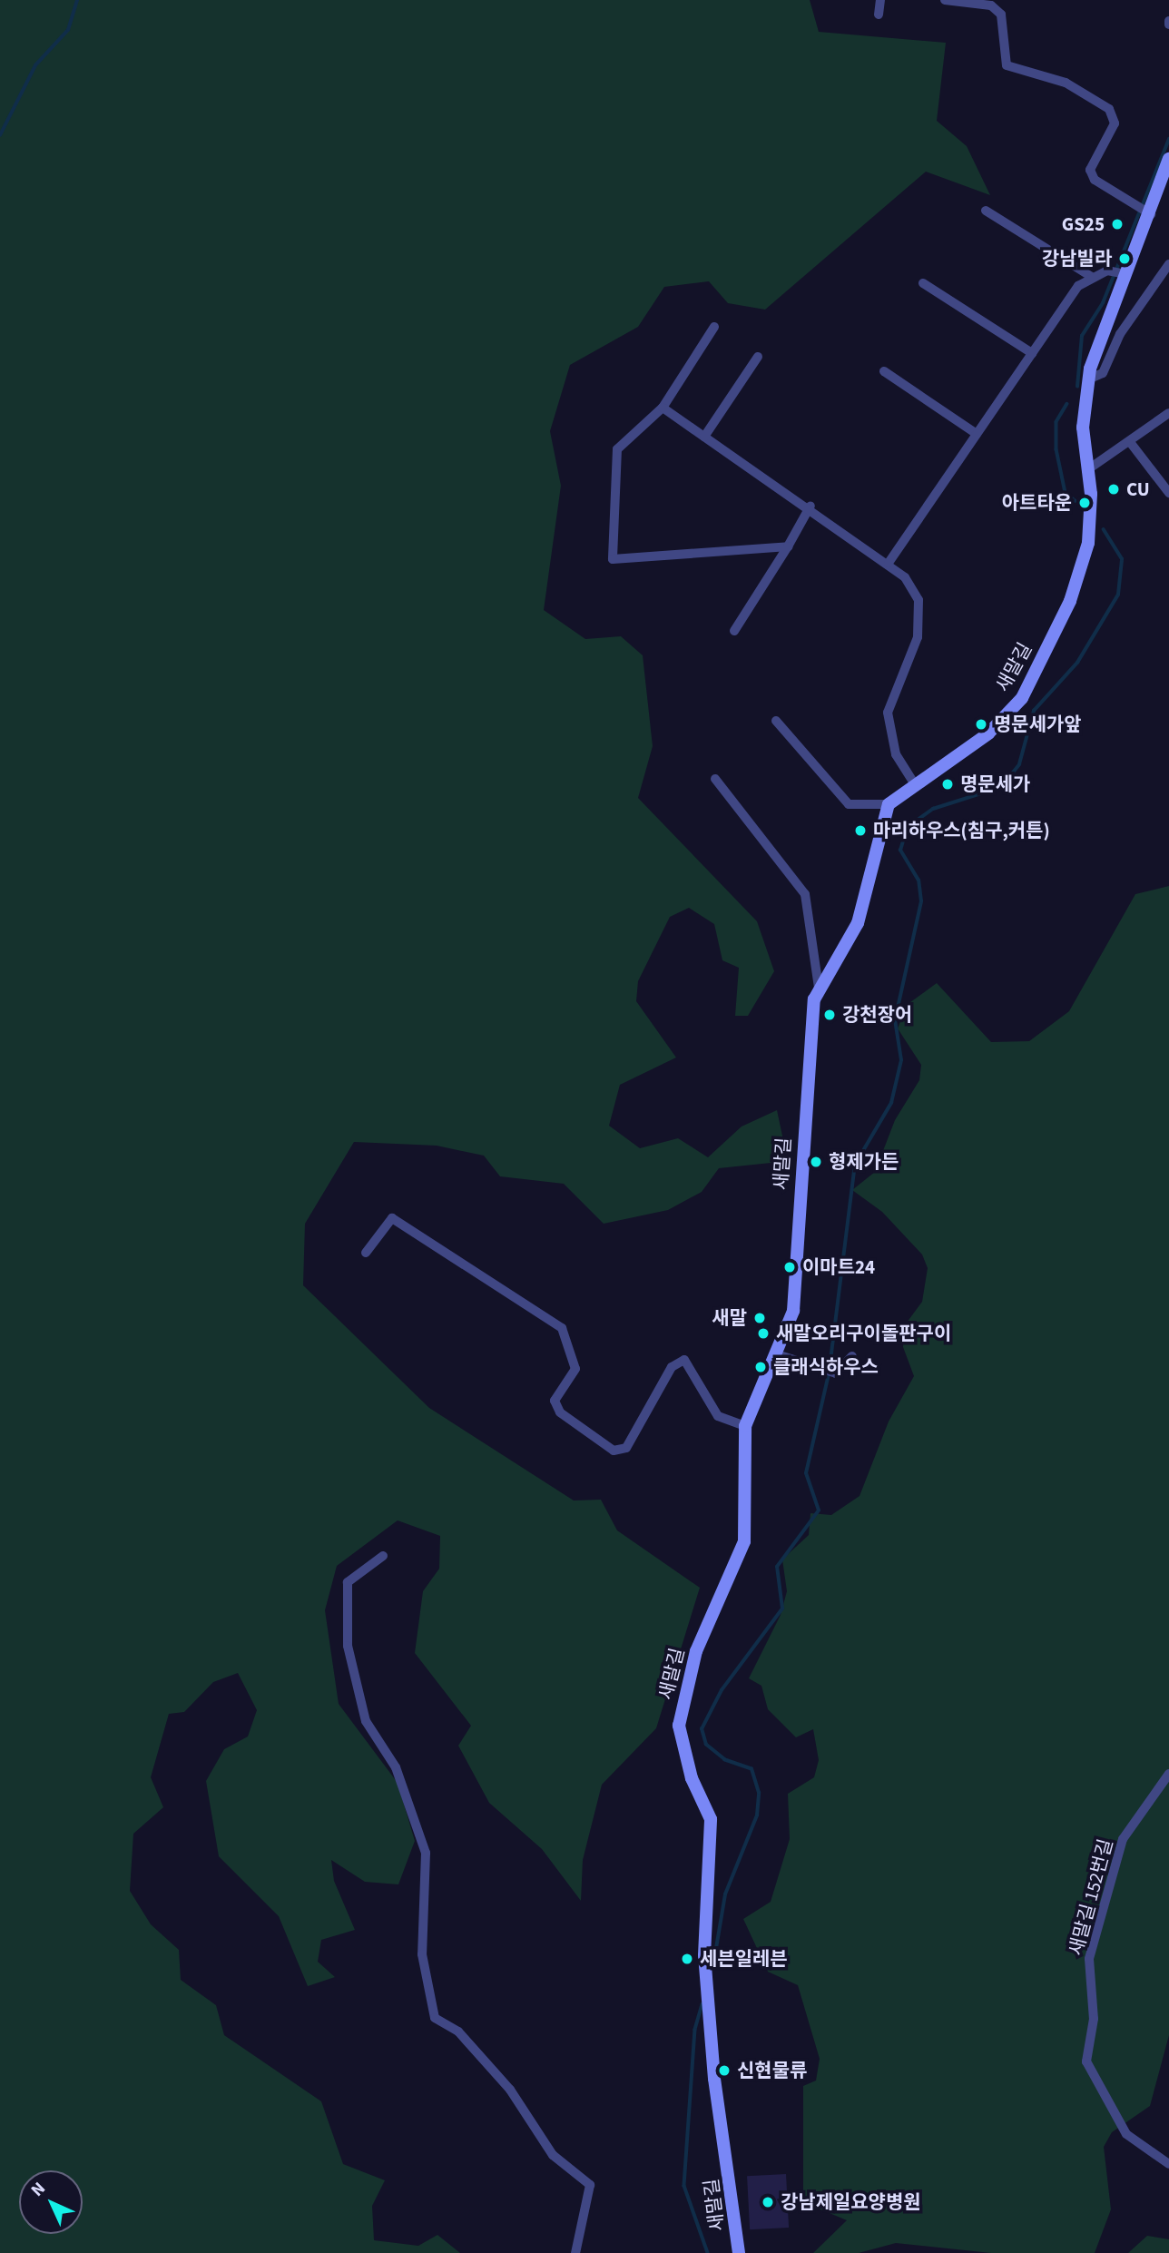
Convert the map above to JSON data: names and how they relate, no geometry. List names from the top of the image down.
{
  "streets": {
    "street": ["새말길", "새말길 152번길"]
  },
  "places": [
    "GS25",
    "강남빌라",
    "CU",
    "아트타운",
    "명문세가앞",
    "명문세가",
    "마리하우스(침구,커튼)",
    "강천장어",
    "형제가든",
    "이마트24",
    "새말",
    "새말오리구이돌판구이",
    "클래식하우스",
    "세븐일레븐",
    "신현물류",
    "강남제일요양병원"
  ],
  "north": "top left"
}
